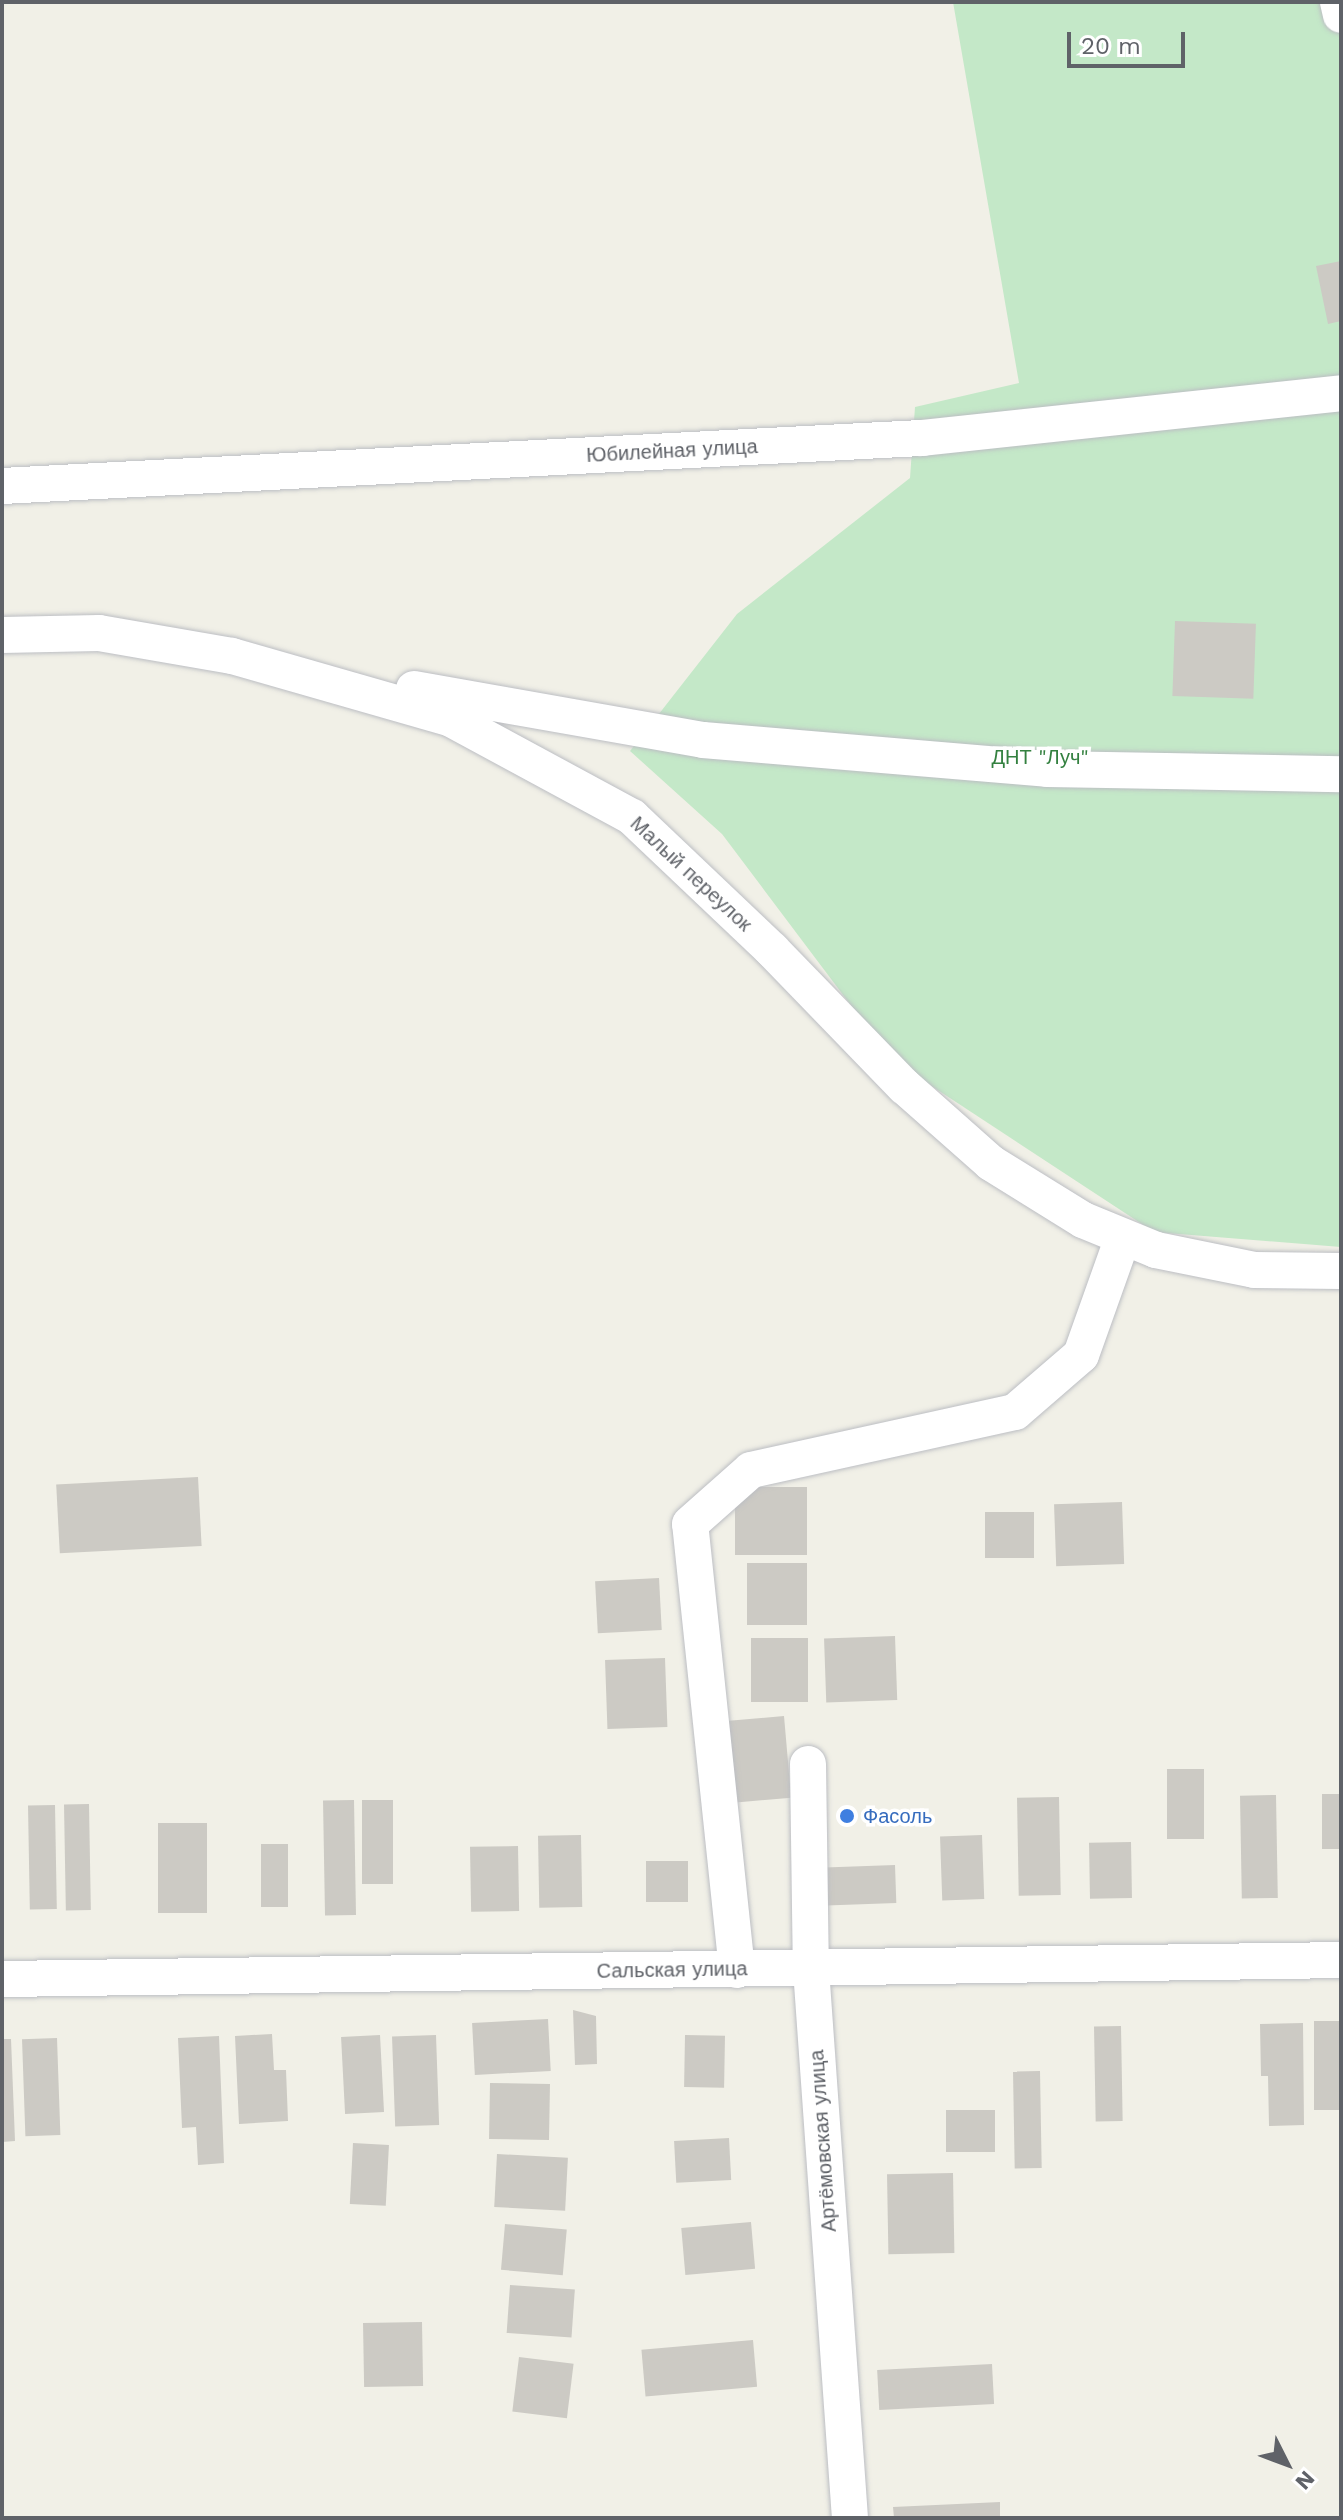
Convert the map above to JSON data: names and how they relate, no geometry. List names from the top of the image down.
{
  "streets": {
    "street": [
      "Юбилейная улица",
      "Малый переулок",
      "Сальская улица",
      "Артёмовская улица"
    ]
  },
  "crossings": [
    ["Сальская улица", "Артёмовская улица"]
  ],
  "parks": ["ДНТ \"Луч\""],
  "places": ["Фасоль"],
  "scale_bar": "20 m",
  "north": "bottom right"
}
